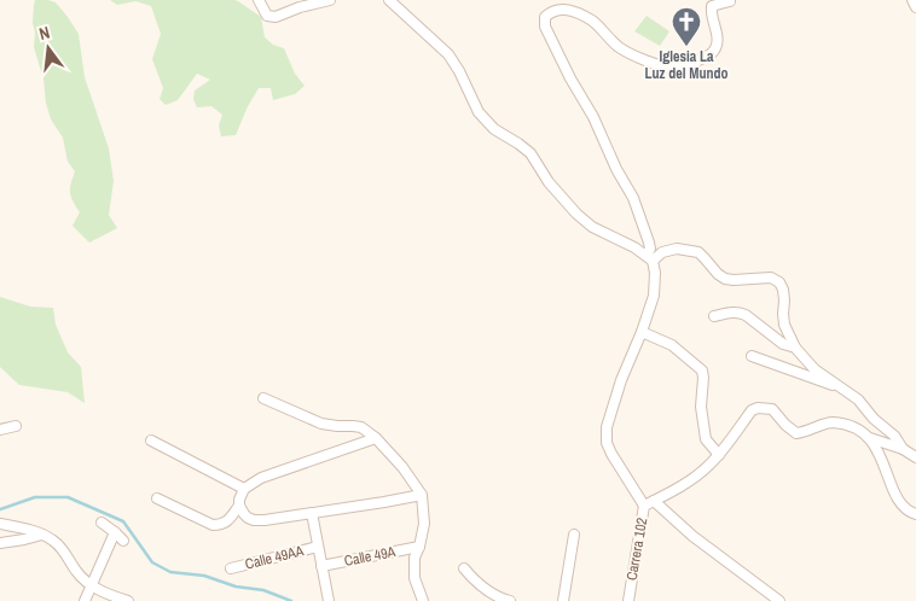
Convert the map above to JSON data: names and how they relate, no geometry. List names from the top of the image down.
{
  "streets": {
    "street": ["Carrera 102", "Calle 49A", "Calle 49AA"]
  },
  "places": {
    "church": ["Iglesia La Luz del Mundo"]
  },
  "north": "top"
}
